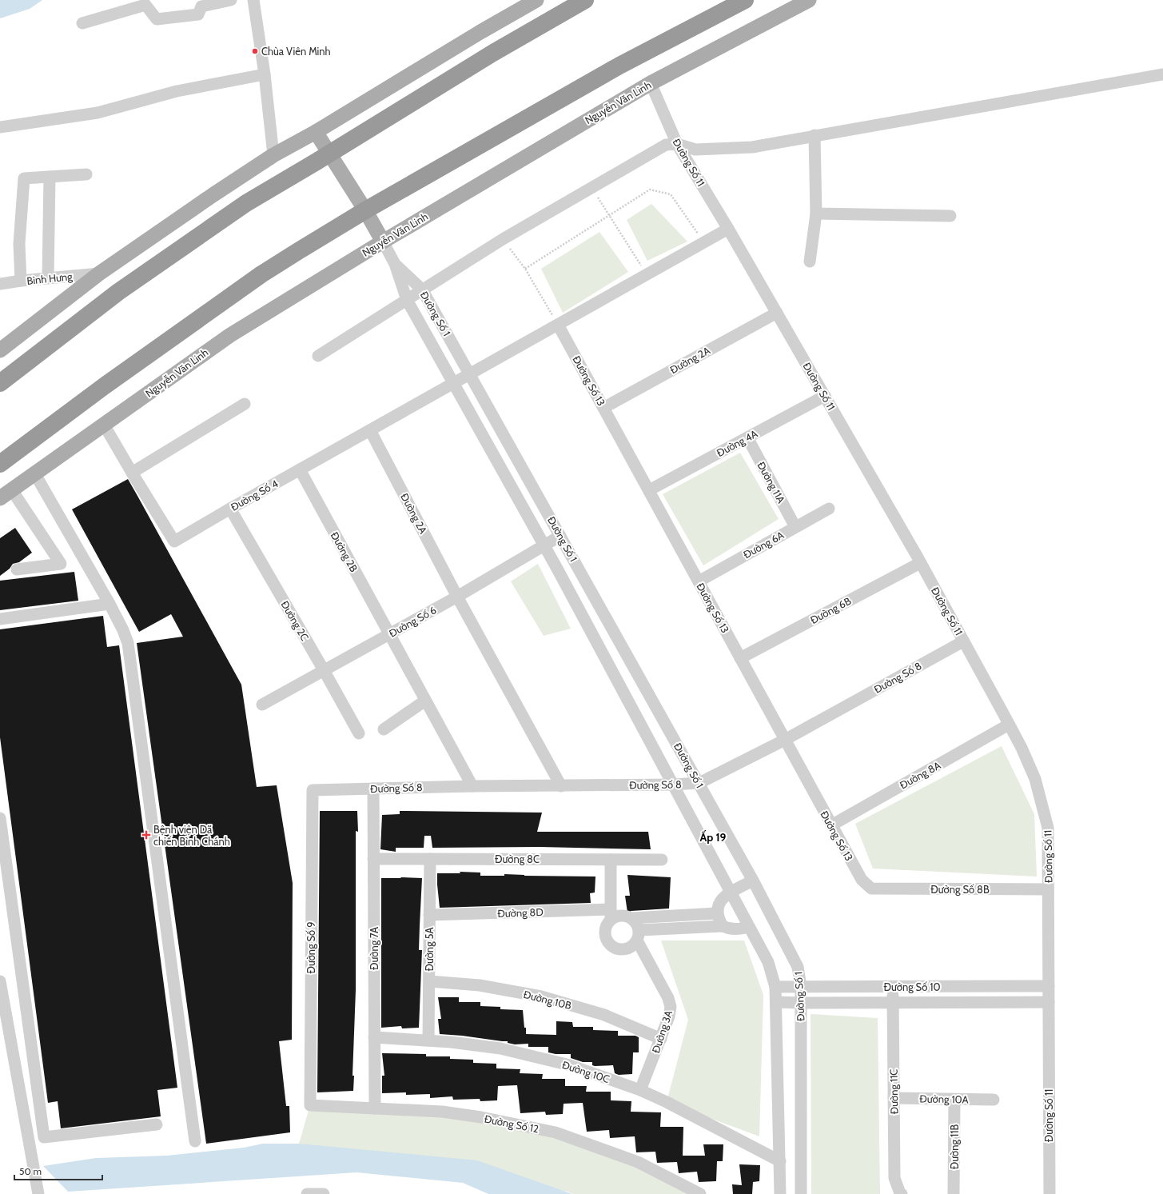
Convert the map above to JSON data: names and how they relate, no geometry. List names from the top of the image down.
{
  "streets": {
    "main road": ["Nguyễn Văn Linh"],
    "street": [
      "Đường Số 11",
      "Bình Hưng",
      "Đường Số 1",
      "Đường 2A",
      "Đường Số 13",
      "Đường 4A",
      "Đường 11A",
      "Đường Số 4",
      "Đường 6A",
      "Đường 2B",
      "Đường 6B",
      "Đường 2C",
      "Đường Số 6",
      "Đường Số 8",
      "Đường 8A",
      "Đường 8C",
      "Đường Số 8B",
      "Đường 8D",
      "Đường Số 9",
      "Đường 7A",
      "Đường 5A",
      "Đường Số 10",
      "Đường 10B",
      "Đường 3A",
      "Đường 10C",
      "Đường 11C",
      "Đường 10A",
      "Đường Số 12",
      "Đường 11B"
    ]
  },
  "crossings": [
    ["Nguyễn Văn Linh", "Đường Số 11"],
    ["Nguyễn Văn Linh", "Đường Số 4"],
    ["Đường Số 11", "Đường 2A"],
    ["Đường Số 11", "Đường 4A"],
    ["Đường Số 11", "Đường Số 4"],
    ["Đường Số 11", "Đường 6B"],
    ["Đường Số 11", "Đường Số 8"],
    ["Đường Số 11", "Đường 8A"],
    ["Đường Số 11", "Đường Số 8B"],
    ["Đường Số 11", "Đường Số 10"],
    ["Đường Số 1", "Đường Số 4"],
    ["Đường Số 1", "Đường Số 6"],
    ["Đường Số 1", "Đường Số 8"],
    ["Đường Số 1", "Đường Số 10"],
    ["Đường Số 1", "Đường 10C"],
    ["Đường 2A", "Đường Số 13"],
    ["Đường 2A", "Đường Số 4"],
    ["Đường 2A", "Đường Số 6"],
    ["Đường 2A", "Đường Số 8"],
    ["Đường Số 13", "Đường 4A"],
    ["Đường Số 13", "Đường Số 4"],
    ["Đường Số 13", "Đường 6A"],
    ["Đường Số 13", "Đường 6B"],
    ["Đường Số 13", "Đường Số 8"],
    ["Đường Số 13", "Đường 8A"],
    ["Đường Số 13", "Đường Số 8B"],
    ["Đường 4A", "Đường 11A"],
    ["Đường 11A", "Đường 6A"],
    ["Đường Số 4", "Đường 2B"],
    ["Đường Số 4", "Đường 2C"],
    ["Đường 2B", "Đường Số 6"],
    ["Đường 2B", "Đường Số 8"],
    ["Đường 2C", "Đường Số 6"],
    ["Đường Số 8", "Đường Số 9"],
    ["Đường Số 8", "Đường 7A"],
    ["Đường 8C", "Đường 7A"],
    ["Đường 8C", "Đường 5A"],
    ["Đường 8D", "Đường 5A"],
    ["Đường 8D", "Đường 3A"],
    ["Đường Số 9", "Đường Số 12"],
    ["Đường 7A", "Đường 10C"],
    ["Đường 7A", "Đường Số 12"],
    ["Đường 5A", "Đường 10B"],
    ["Đường 5A", "Đường 10C"],
    ["Đường Số 10", "Đường 11C"],
    ["Đường 10B", "Đường 3A"],
    ["Đường 3A", "Đường 10C"],
    ["Đường 11C", "Đường 10A"],
    ["Đường 10A", "Đường 11B"]
  ],
  "districts": ["Ấp 19"],
  "places": {
    "other": ["Chùa Viên Minh"],
    "health": ["Bệnh viện Dã chiến Bình Chánh"]
  },
  "scale_bar": "50 m"
}
